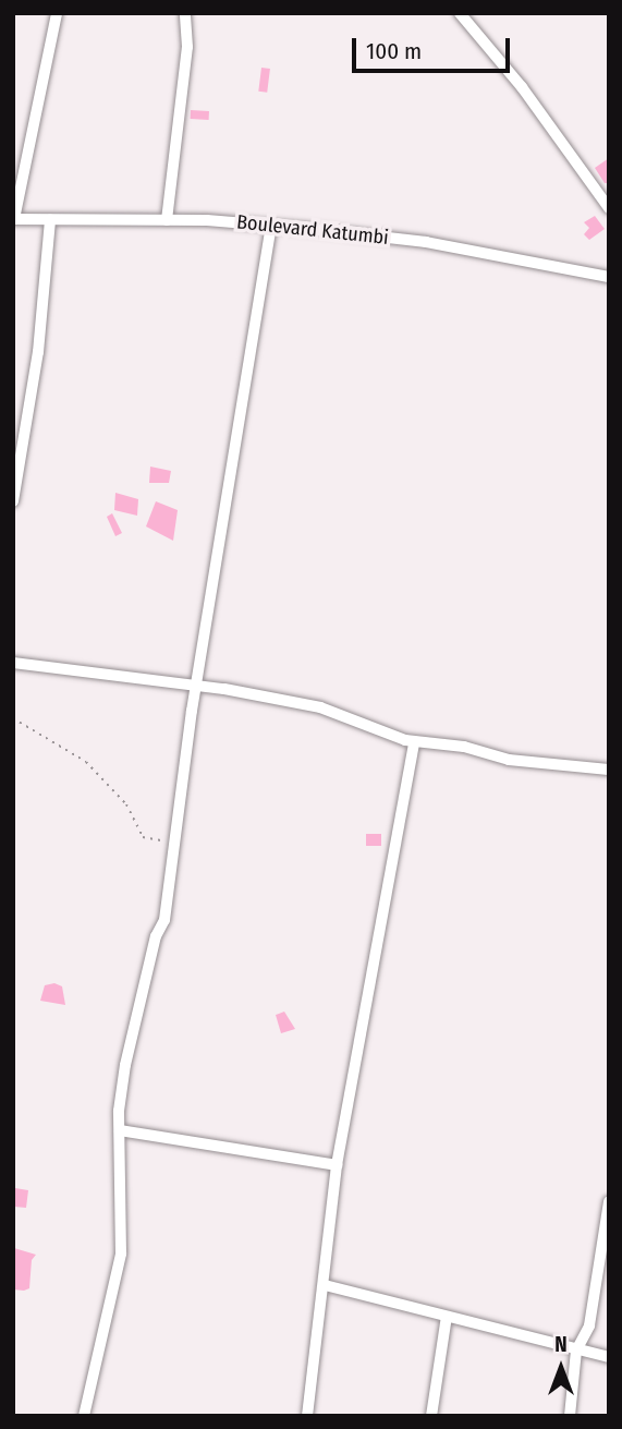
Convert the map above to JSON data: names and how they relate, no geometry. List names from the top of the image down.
{
  "streets": {
    "street": ["Boulevard Katumbi"]
  },
  "scale_bar": "100 m",
  "north": "top"
}
